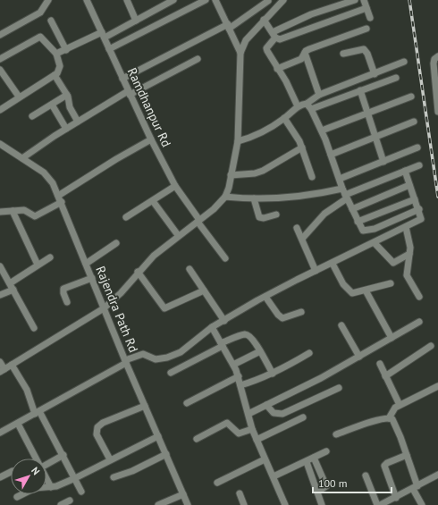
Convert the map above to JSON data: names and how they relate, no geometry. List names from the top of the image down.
{
  "streets": {
    "street": ["Ramdhanpur Rd", "Rajendra Path Rd"]
  },
  "scale_bar": "100 m",
  "north": "top right"
}
